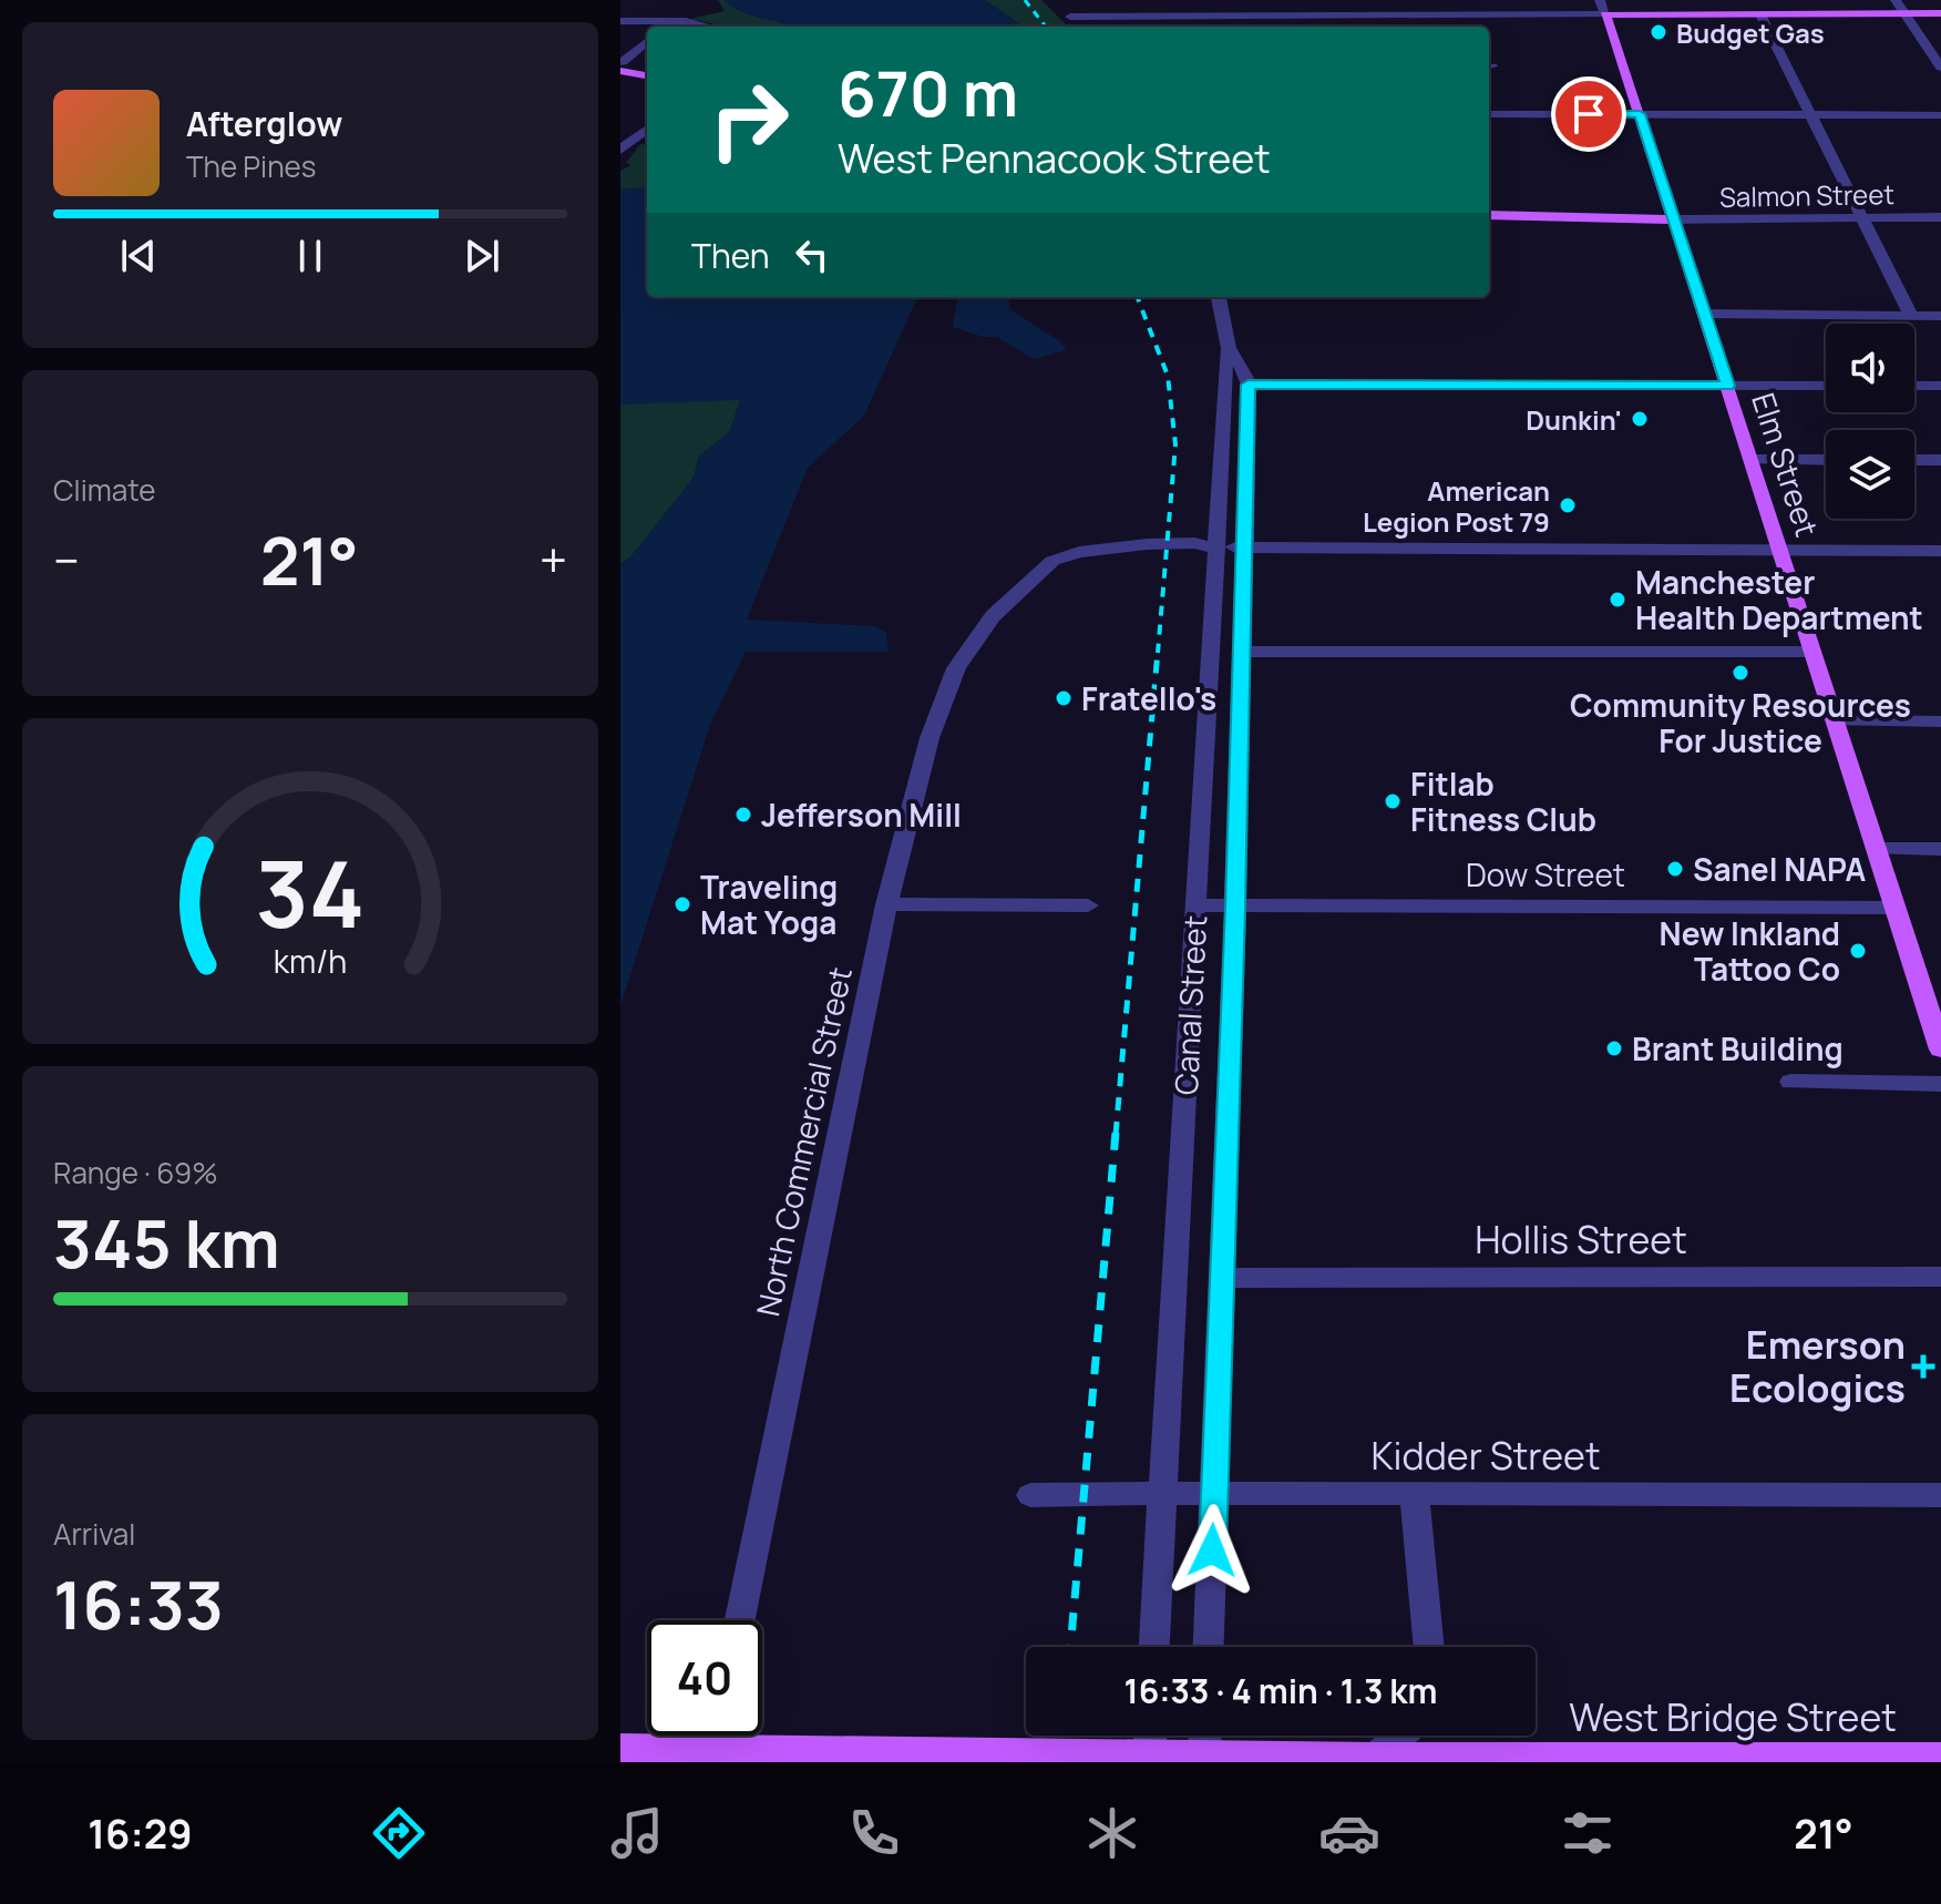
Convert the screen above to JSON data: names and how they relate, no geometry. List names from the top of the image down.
{
  "streets": {
    "main road": ["Elm Street", "West Bridge Street"],
    "street": [
      "Salmon Street",
      "Dow Street",
      "Canal Street",
      "North Commercial Street",
      "Hollis Street",
      "Kidder Street"
    ]
  },
  "crossings": [
    ["Salmon Street", "Elm Street"],
    ["Elm Street", "Dow Street"],
    ["Elm Street", "North Commercial Street"],
    ["Dow Street", "Canal Street"],
    ["Canal Street", "North Commercial Street"],
    ["Canal Street", "Hollis Street"],
    ["Canal Street", "Kidder Street"]
  ],
  "places": {
    "other": [
      "Budget Gas",
      "Dunkin'",
      "American Legion Post 79",
      "Manchester Health Department",
      "Community Resources For Justice",
      "Fratello's",
      "Fitlab Fitness Club",
      "Jefferson Mill",
      "Sanel NAPA",
      "Traveling Mat Yoga",
      "New Inkland Tattoo Co",
      "Brant Building"
    ],
    "health": ["Emerson Ecologics"]
  },
  "page": {
    "turn": ["670 m", "West Pennacook Street"],
    "song": ["Afterglow", "The Pines"],
    "then": "Then",
    "tile": [
      "Climate",
      ["Range · 69%", "345 km"],
      ["Arrival", "16:33"]
    ],
    "heat": ["−", "21°", "+"],
    "limit": "40",
    "trip": "16:33 · 4 min · 1.3 km",
    "tabs": ["16:29", "21°"],
    "gauge": ["34", "km/h"]
  }
}
